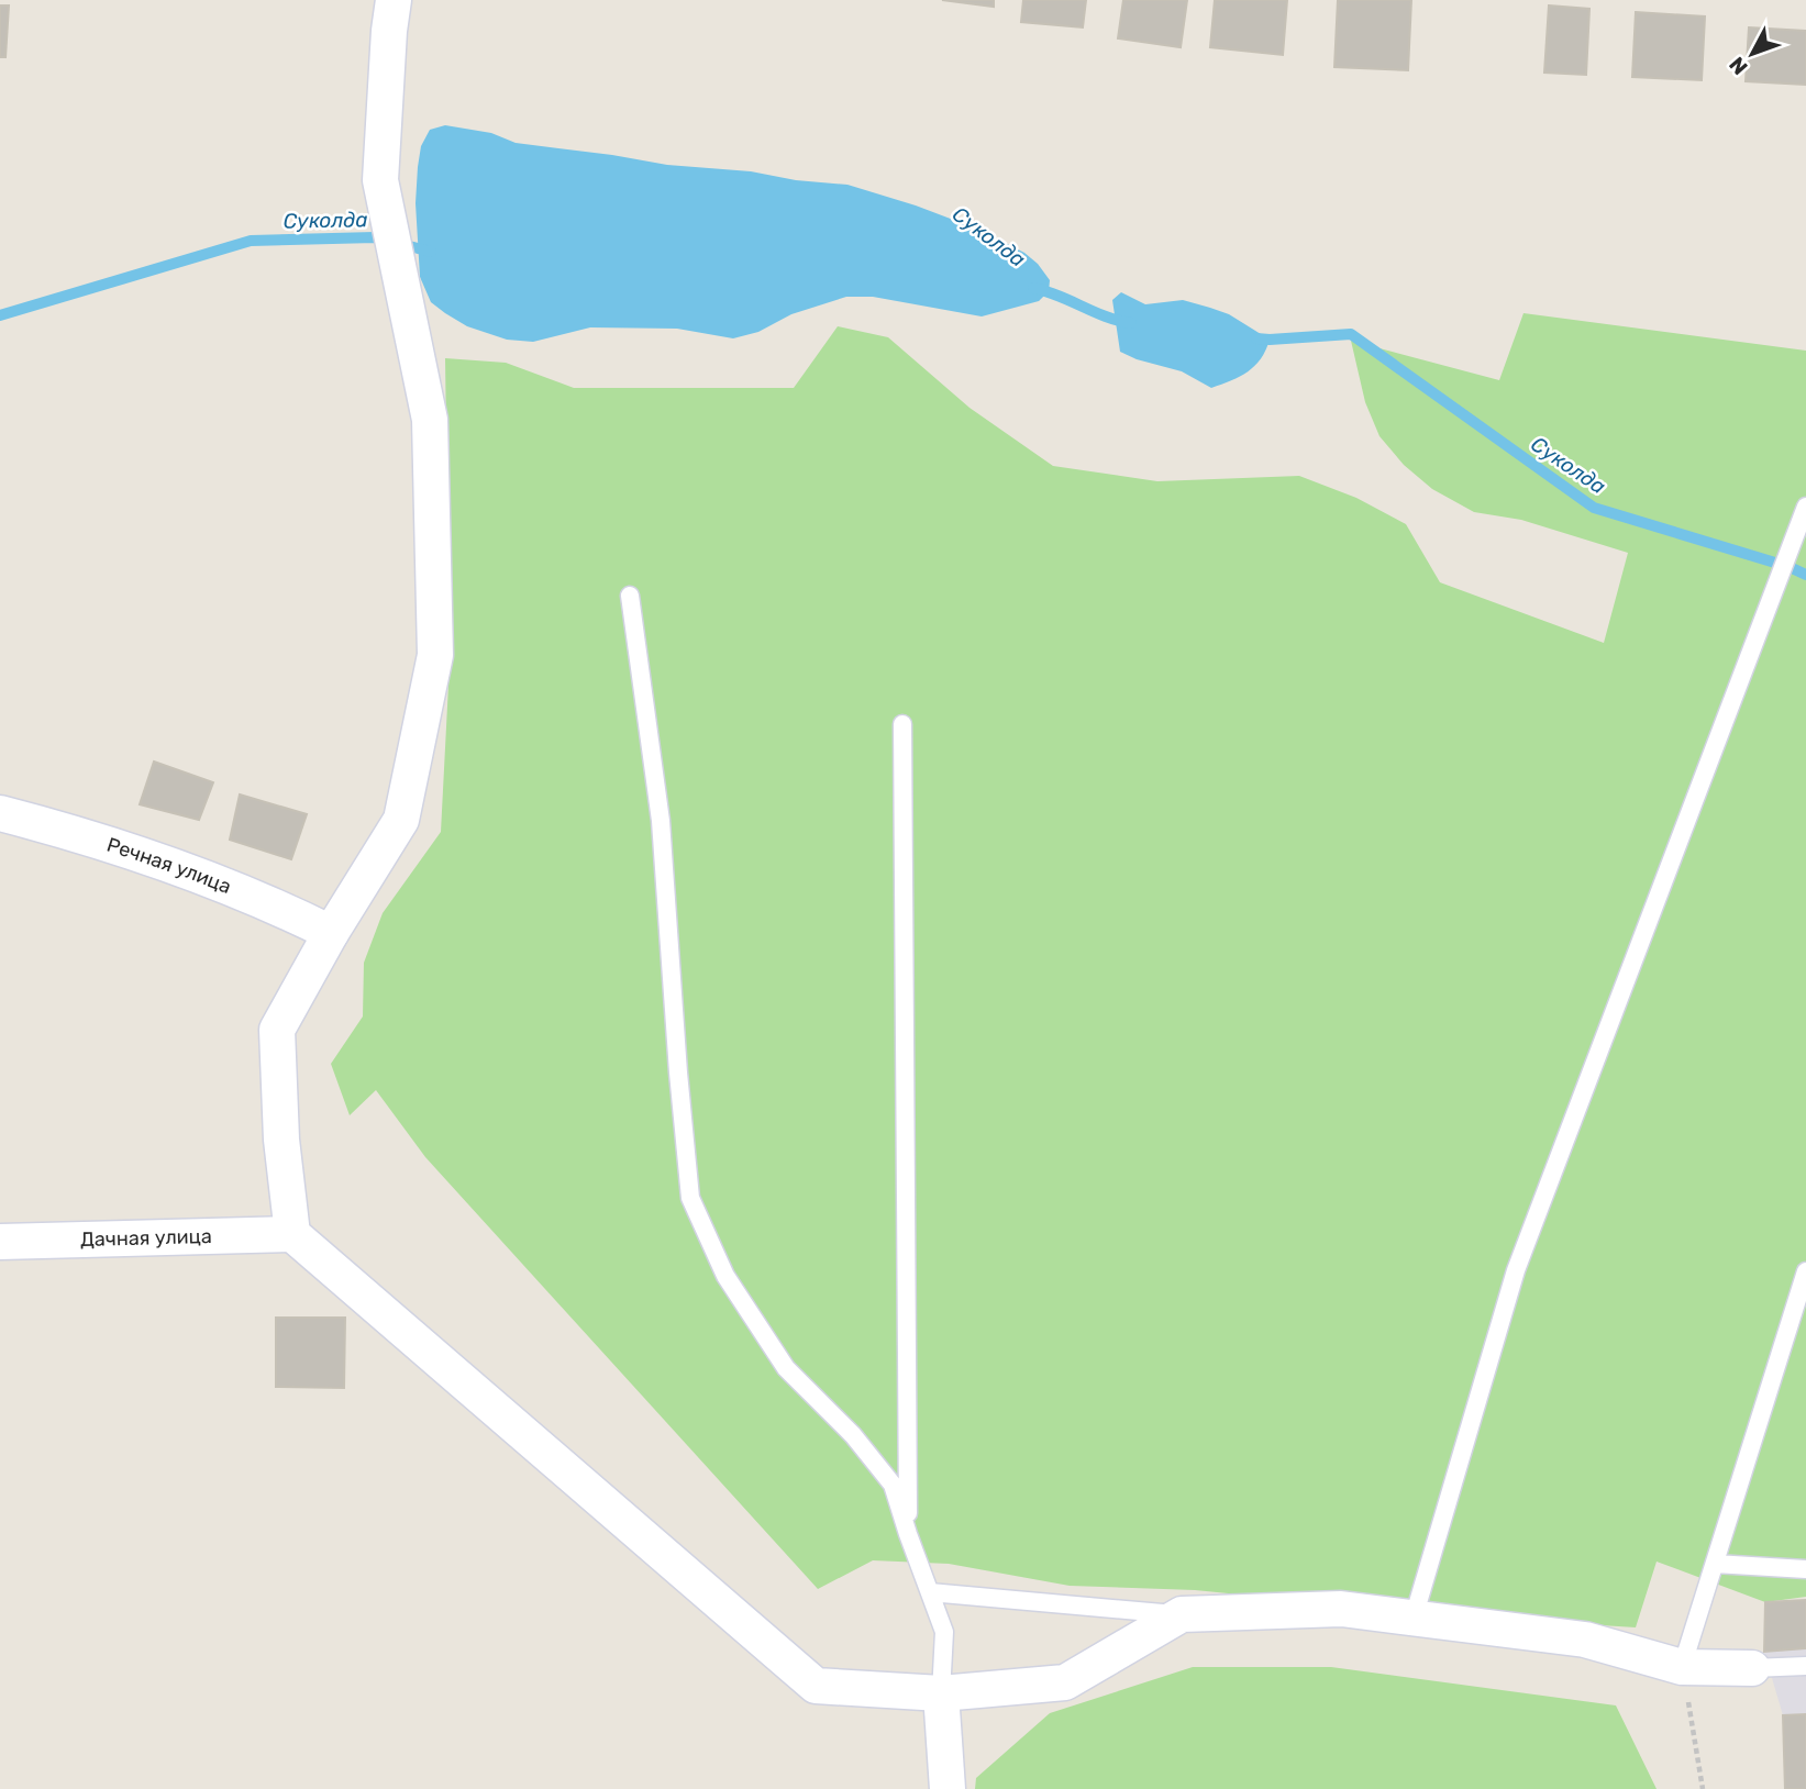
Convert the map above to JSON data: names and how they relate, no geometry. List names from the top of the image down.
{
  "streets": {
    "street": ["Речная улица", "Дачная улица"]
  },
  "water": ["Суколда"],
  "north": "bottom left"
}
